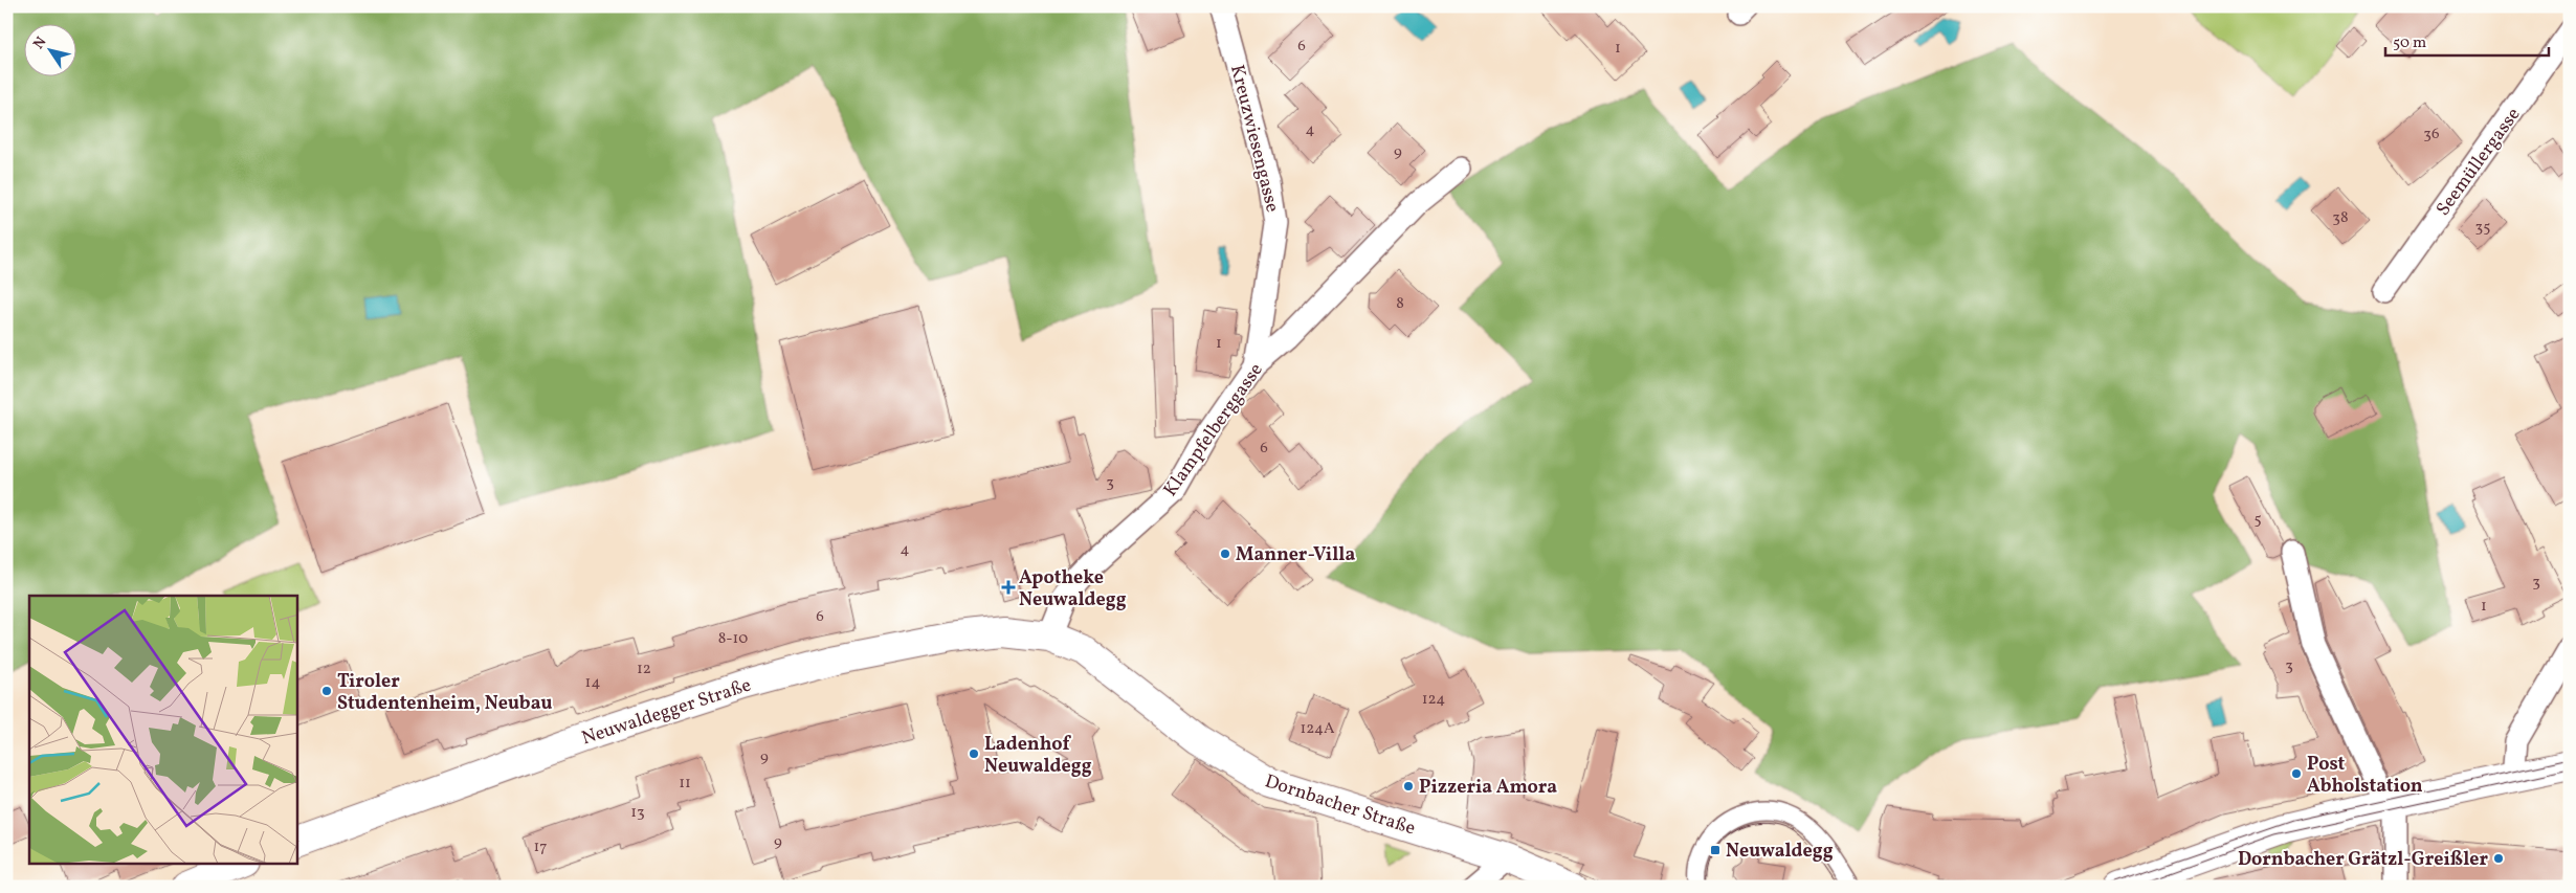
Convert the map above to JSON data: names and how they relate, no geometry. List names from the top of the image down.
{
  "streets": {
    "main road": ["Neuwaldegger Straße", "Dornbacher Straße"],
    "street": ["Kreuzwiesengasse", "Seemüllergasse", "Klampfelberggasse"]
  },
  "crossings": [
    ["Kreuzwiesengasse", "Klampfelberggasse"],
    ["Klampfelberggasse", "Neuwaldegger Straße"],
    ["Klampfelberggasse", "Dornbacher Straße"],
    ["Neuwaldegger Straße", "Dornbacher Straße"]
  ],
  "places": {
    "other": [
      "Manner-Villa",
      "Tiroler Studentenheim, Neubau",
      "Ladenhof Neuwaldegg",
      "Post Abholstation",
      "Pizzeria Amora",
      "Dornbacher Grätzl-Greißler"
    ],
    "health": ["Apotheke Neuwaldegg"],
    "transit": ["Neuwaldegg"]
  },
  "house_numbers": [
    "6",
    "1",
    "4",
    "36",
    "9",
    "38",
    "35",
    "8",
    "1",
    "6",
    "3",
    "5",
    "4",
    "3",
    "1",
    "6",
    "8-10",
    "3",
    "12",
    "14",
    "124",
    "124A",
    "9",
    "11",
    "13",
    "9",
    "17"
  ],
  "scale_bar": "50 m",
  "north": "top left"
}
